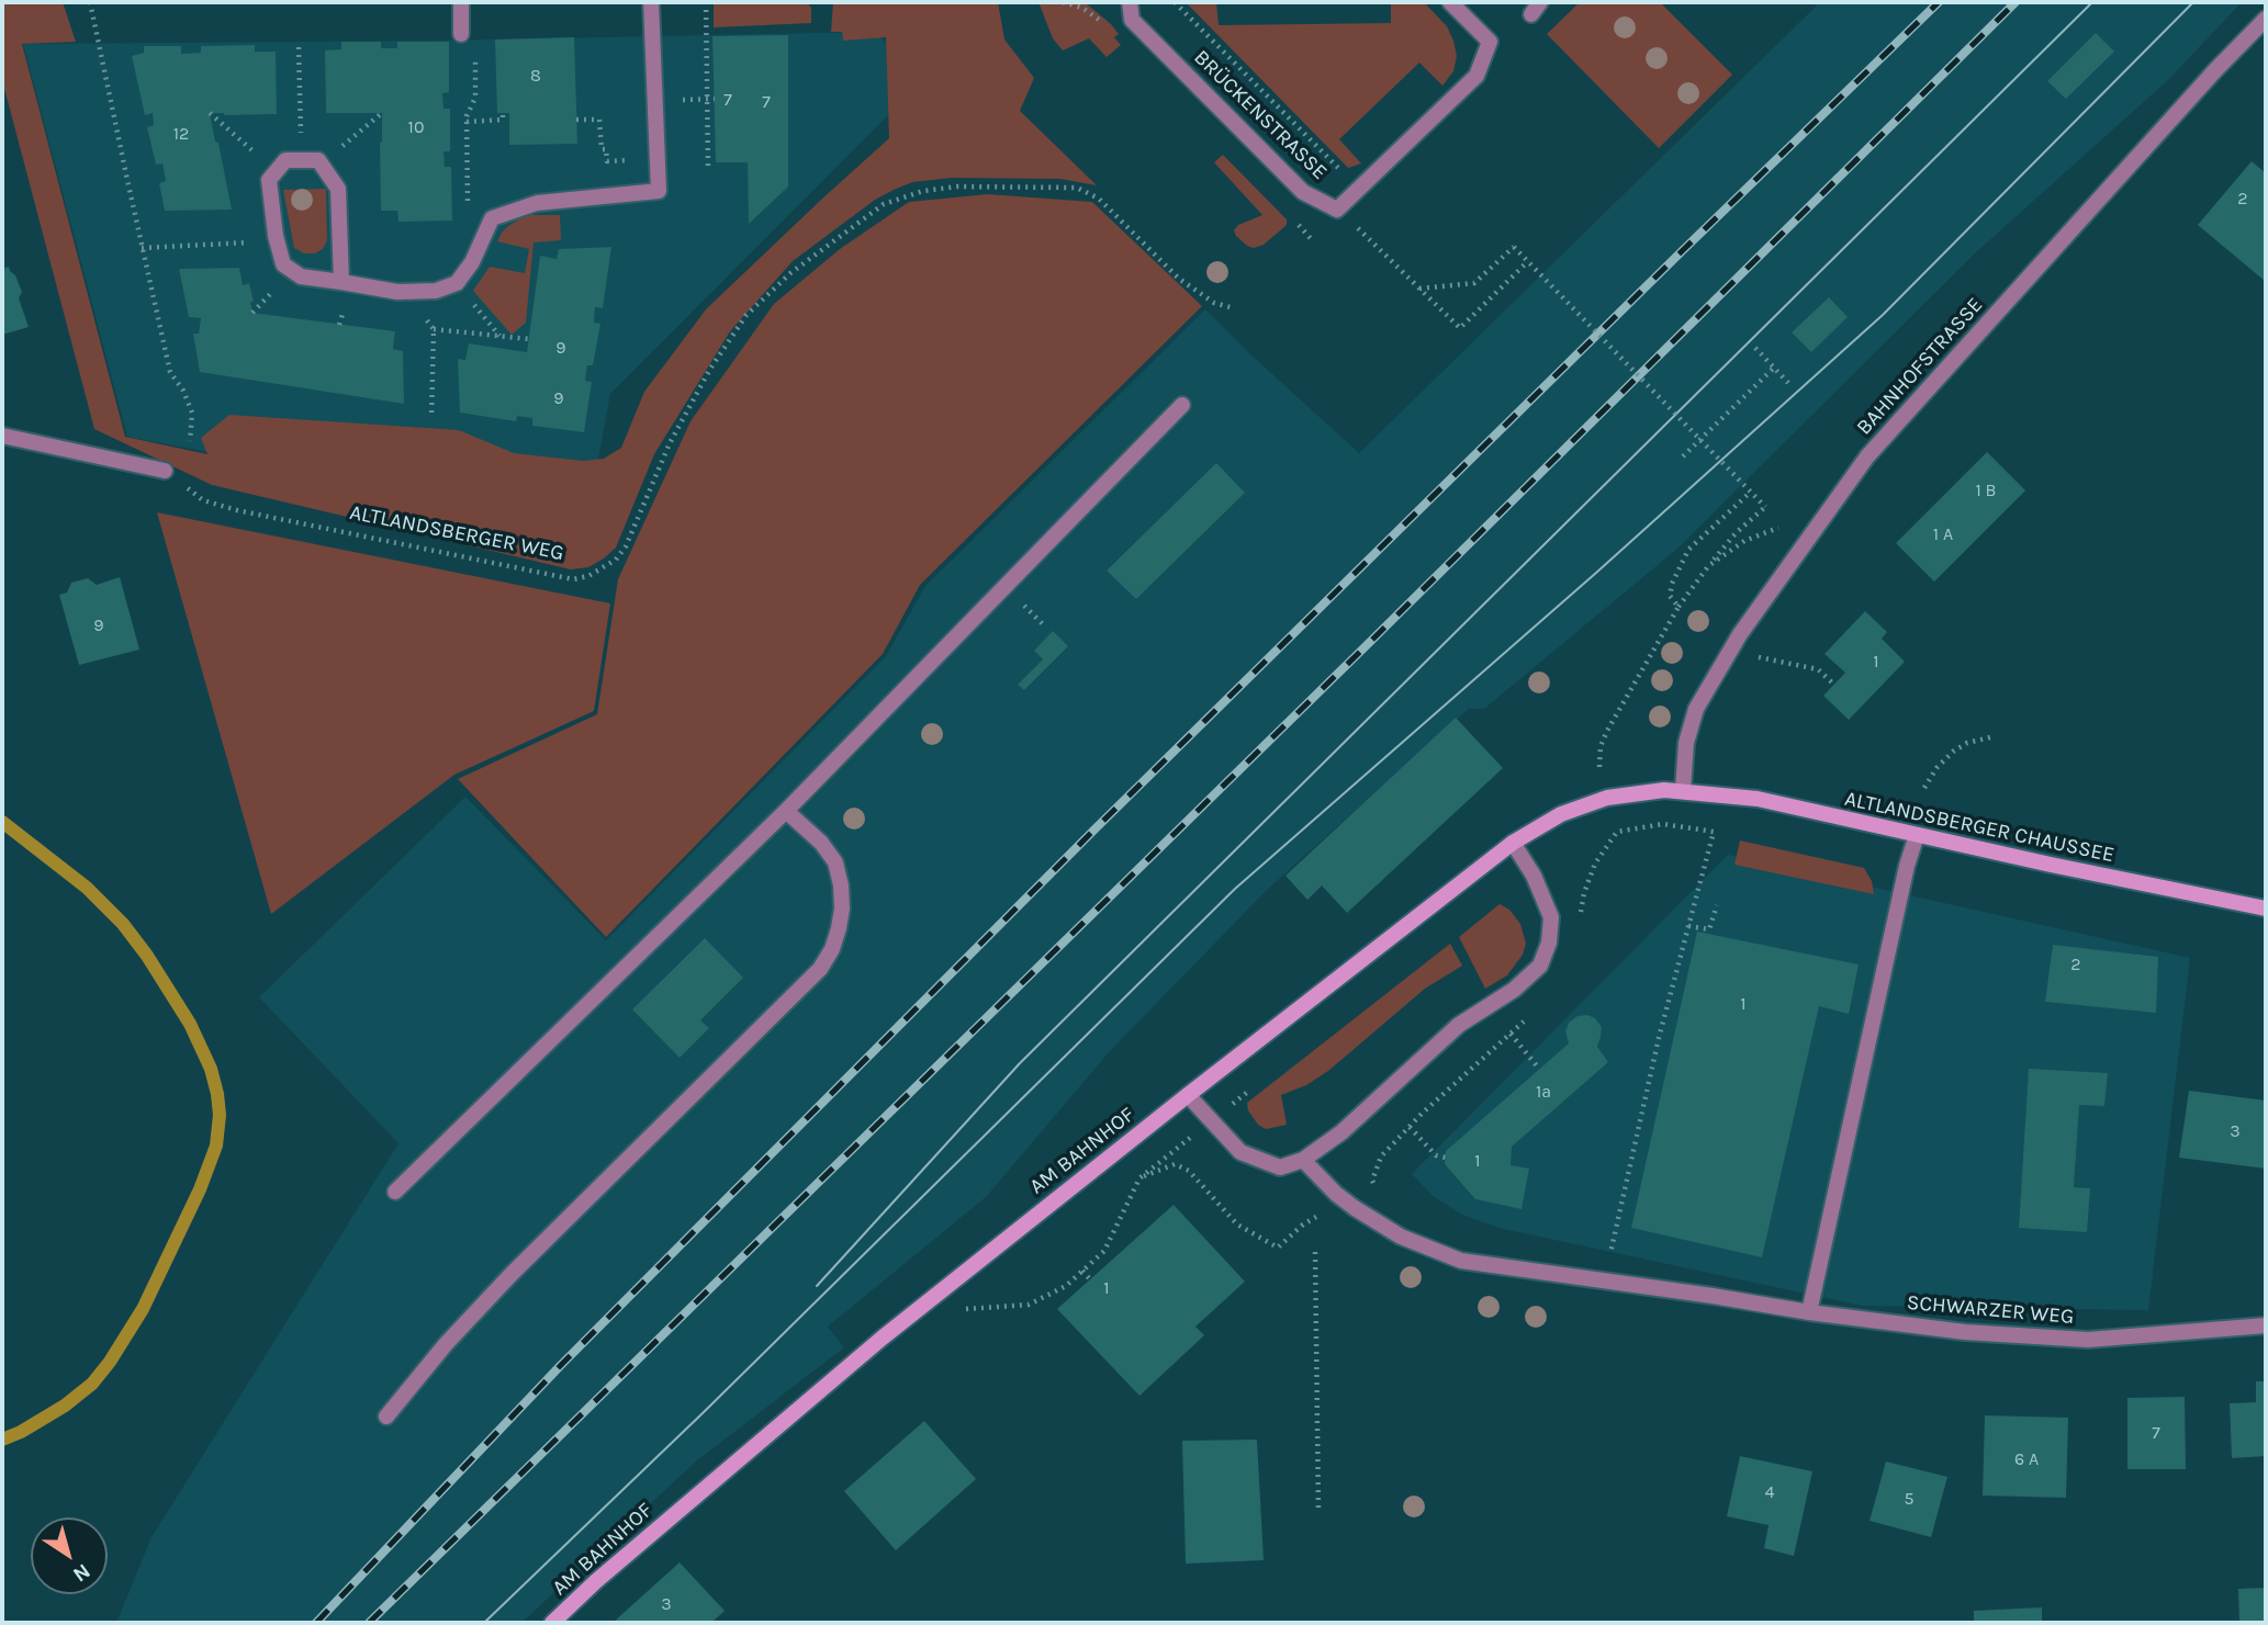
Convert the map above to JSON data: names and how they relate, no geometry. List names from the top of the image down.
{
  "streets": {
    "main road": ["ALTLANDSBERGER CHAUSSEE", "AM BAHNHOF"],
    "street": ["BRÜCKENSTRASSE", "BAHNHOFSTRASSE", "SCHWARZER WEG"],
    "path": ["ALTLANDSBERGER WEG"]
  },
  "crossings": [
    ["BAHNHOFSTRASSE", "ALTLANDSBERGER CHAUSSEE"],
    ["BAHNHOFSTRASSE", "AM BAHNHOF"],
    ["ALTLANDSBERGER CHAUSSEE", "AM BAHNHOF"]
  ],
  "house_numbers": [
    "8",
    "7",
    "7",
    "10",
    "12",
    "2",
    "9",
    "9",
    "1 B",
    "1 A",
    "9",
    "1",
    "2",
    "1",
    "1a",
    "3",
    "1",
    "1",
    "7",
    "6 A",
    "4",
    "5",
    "3"
  ],
  "north": "bottom right"
}
